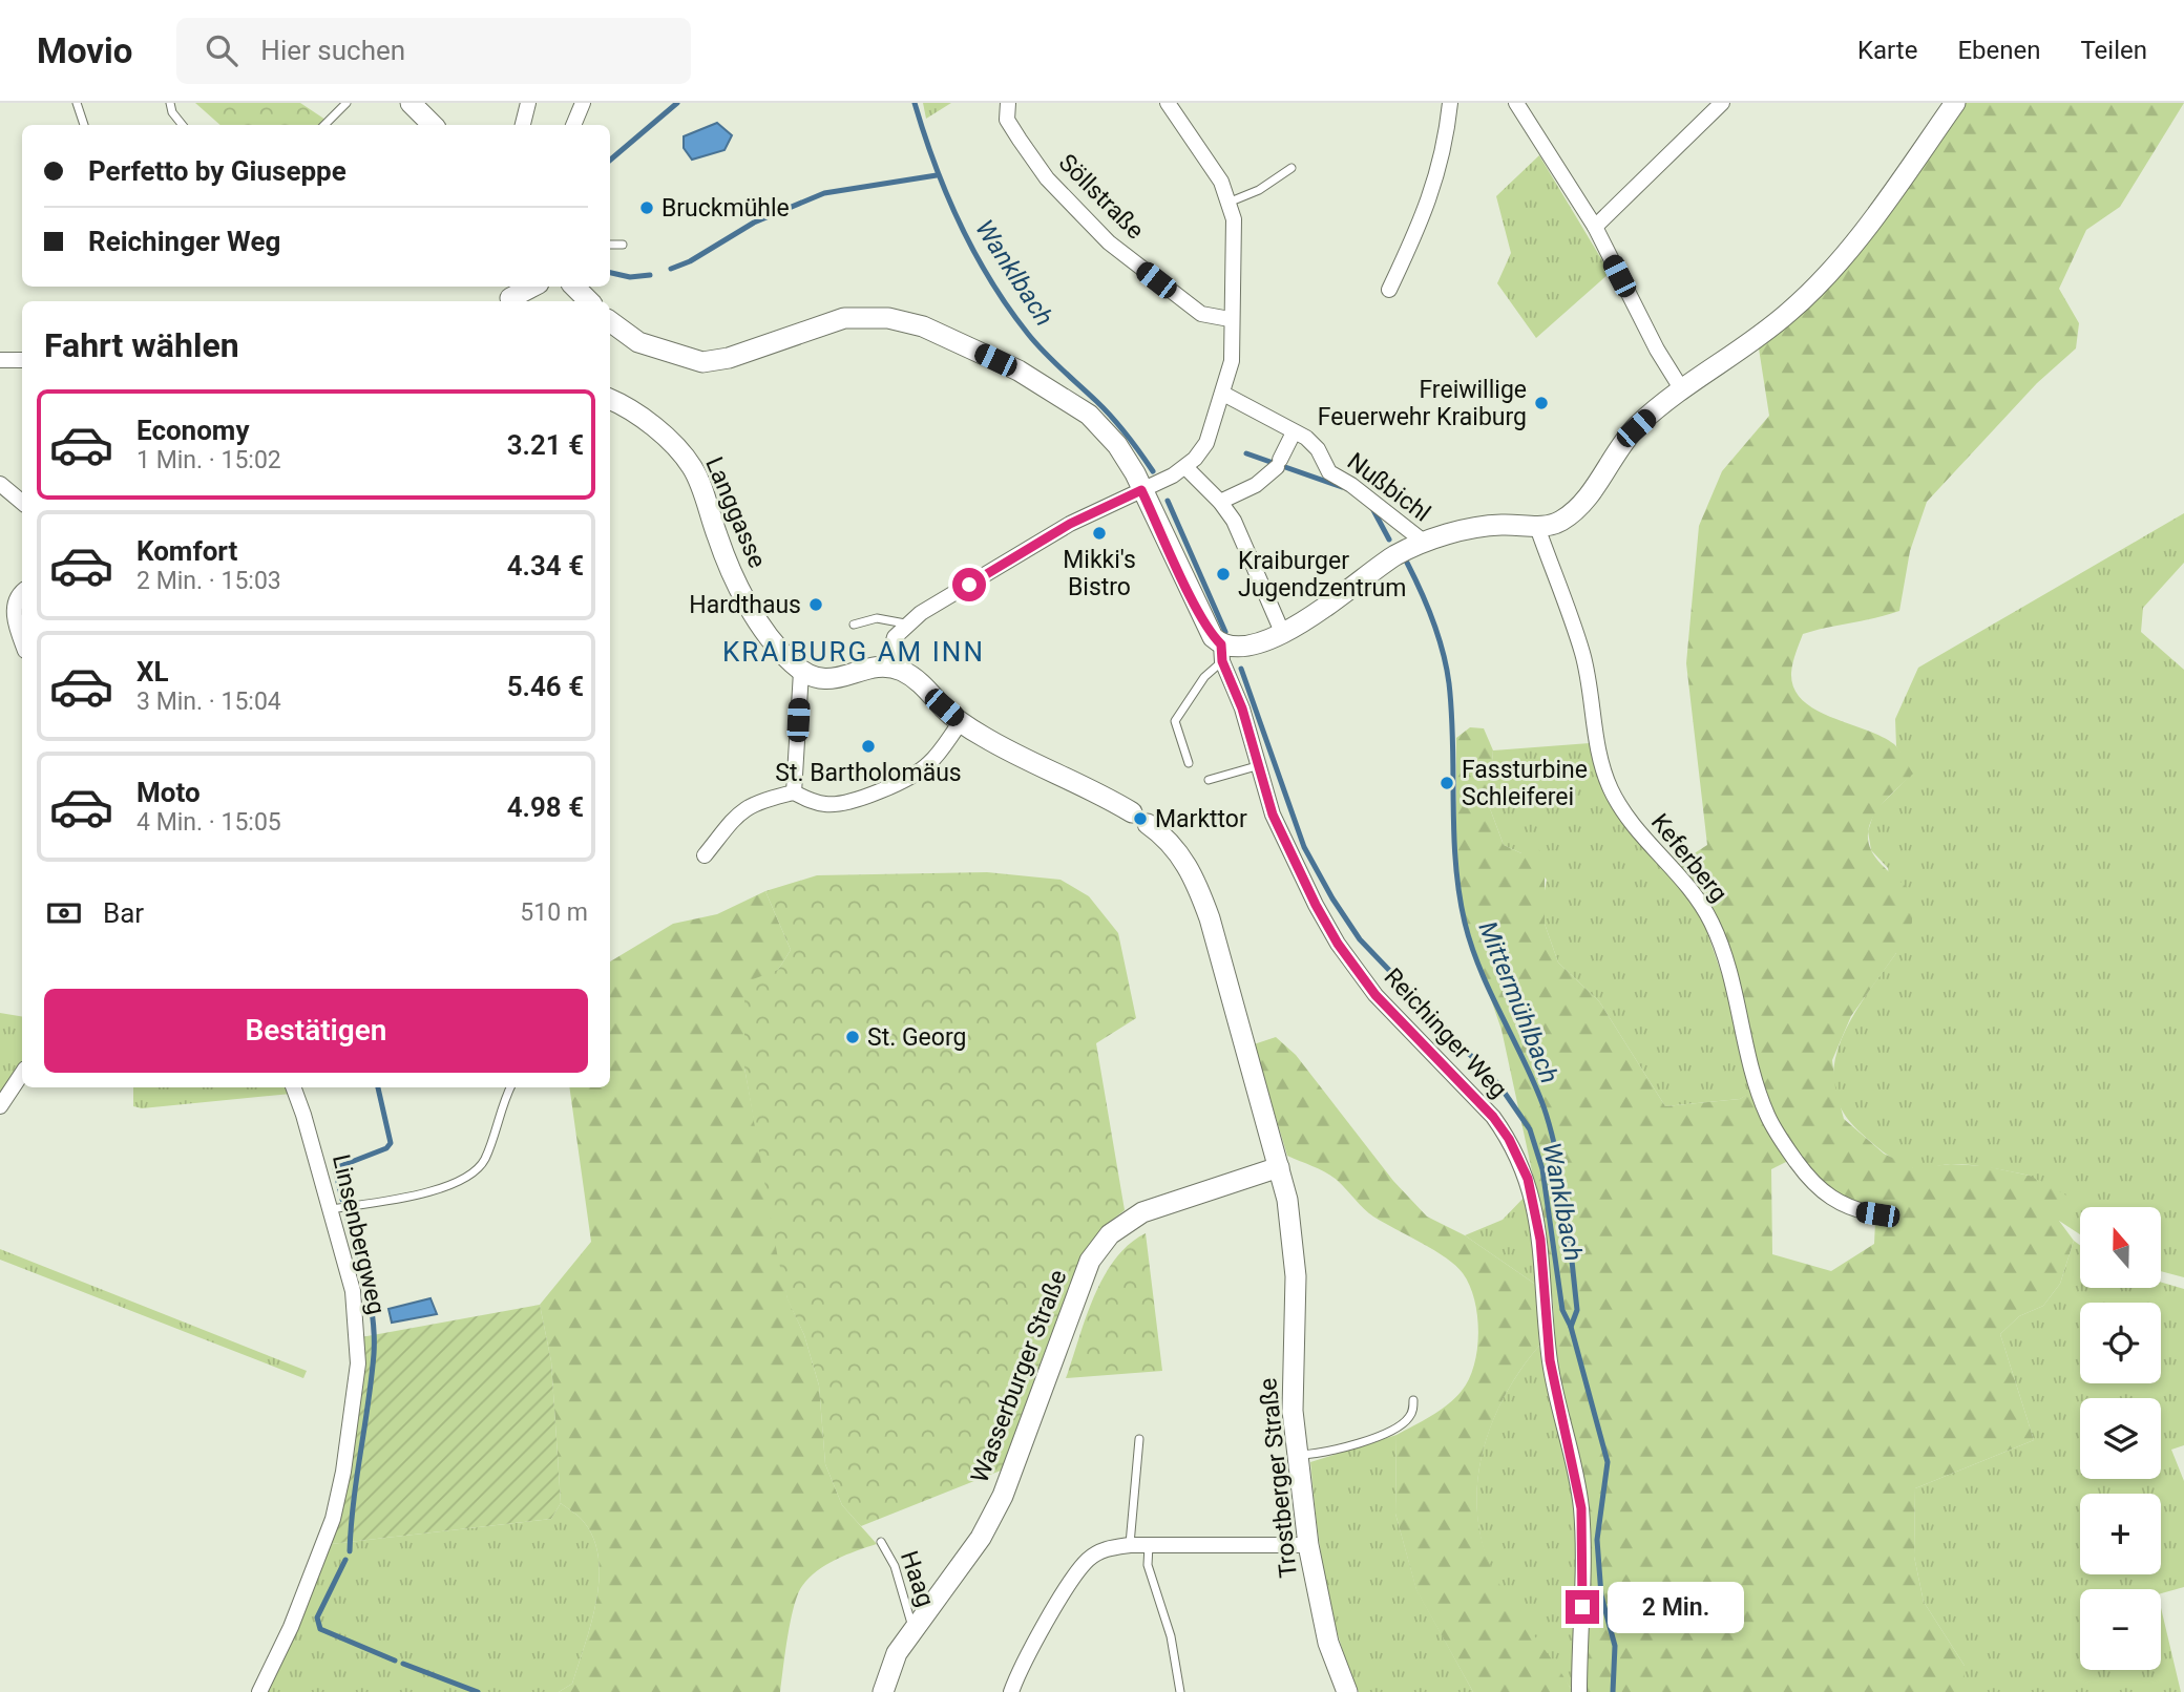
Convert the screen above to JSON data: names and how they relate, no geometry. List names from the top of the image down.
{
  "streets": {
    "main road": ["Langgasse", "Wasserburger Straße", "Trostberger Straße"],
    "street": [
      "Söllstraße",
      "Nußbichl",
      "Keferberg",
      "Reichinger Weg",
      "Linsenbergweg"
    ],
    "lane": ["Haag"]
  },
  "crossings": [
    ["Wasserburger Straße", "Trostberger Straße"],
    ["Wasserburger Straße", "Haag"]
  ],
  "districts": ["KRAIBURG AM INN"],
  "water": ["Wanklbach", "Mittermühlbach"],
  "places": [
    "Bruckmühle",
    "Freiwillige Feuerwehr Kraiburg",
    "Mikki's Bistro",
    "Kraiburger Jugendzentrum",
    "Hardthaus",
    "St. Bartholomäus",
    "Fassturbine Schleiferei",
    "Markttor",
    "St. Georg"
  ],
  "north": "top",
  "page": {
    "header": "Movio",
    "search": "Hier suchen",
    "nav": ["Karte", "Ebenen", "Teilen"],
    "banner": ["Perfetto by Giuseppe", "Reichinger Weg"],
    "heading": "Fahrt wählen",
    "list": [
      {
        "name": "Economy",
        "note": "1 Min. · 15:02",
        "value": "3.21 €"
      },
      {
        "name": "Komfort",
        "note": "2 Min. · 15:03",
        "value": "4.34 €"
      },
      {
        "name": "XL",
        "note": "3 Min. · 15:04",
        "value": "5.46 €"
      },
      {
        "name": "Moto",
        "note": "4 Min. · 15:05",
        "value": "4.98 €"
      }
    ],
    "pay": ["Bar", "510 m"],
    "buttons": "Bestätigen",
    "map_buttons": ["+", "−"],
    "bubble": "2 Min."
  }
}
